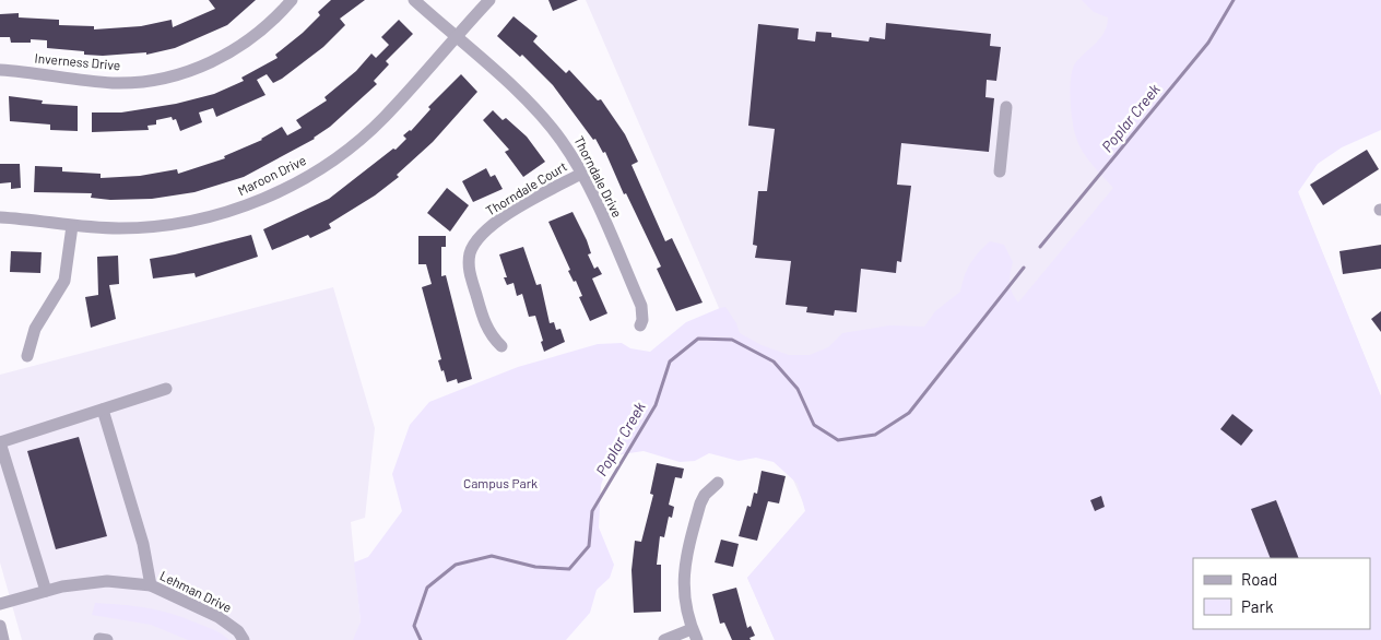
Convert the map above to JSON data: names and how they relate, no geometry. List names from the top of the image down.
{
  "streets": {
    "street": [
      "Inverness Drive",
      "Maroon Drive",
      "Thorndale Drive",
      "Thorndale Court",
      "Lehman Drive"
    ]
  },
  "crossings": [
    ["Maroon Drive", "Thorndale Drive"],
    ["Thorndale Drive", "Thorndale Court"]
  ],
  "water": ["Poplar Creek"],
  "parks": ["Campus Park"],
  "legend": ["Road", "Park"]
}
